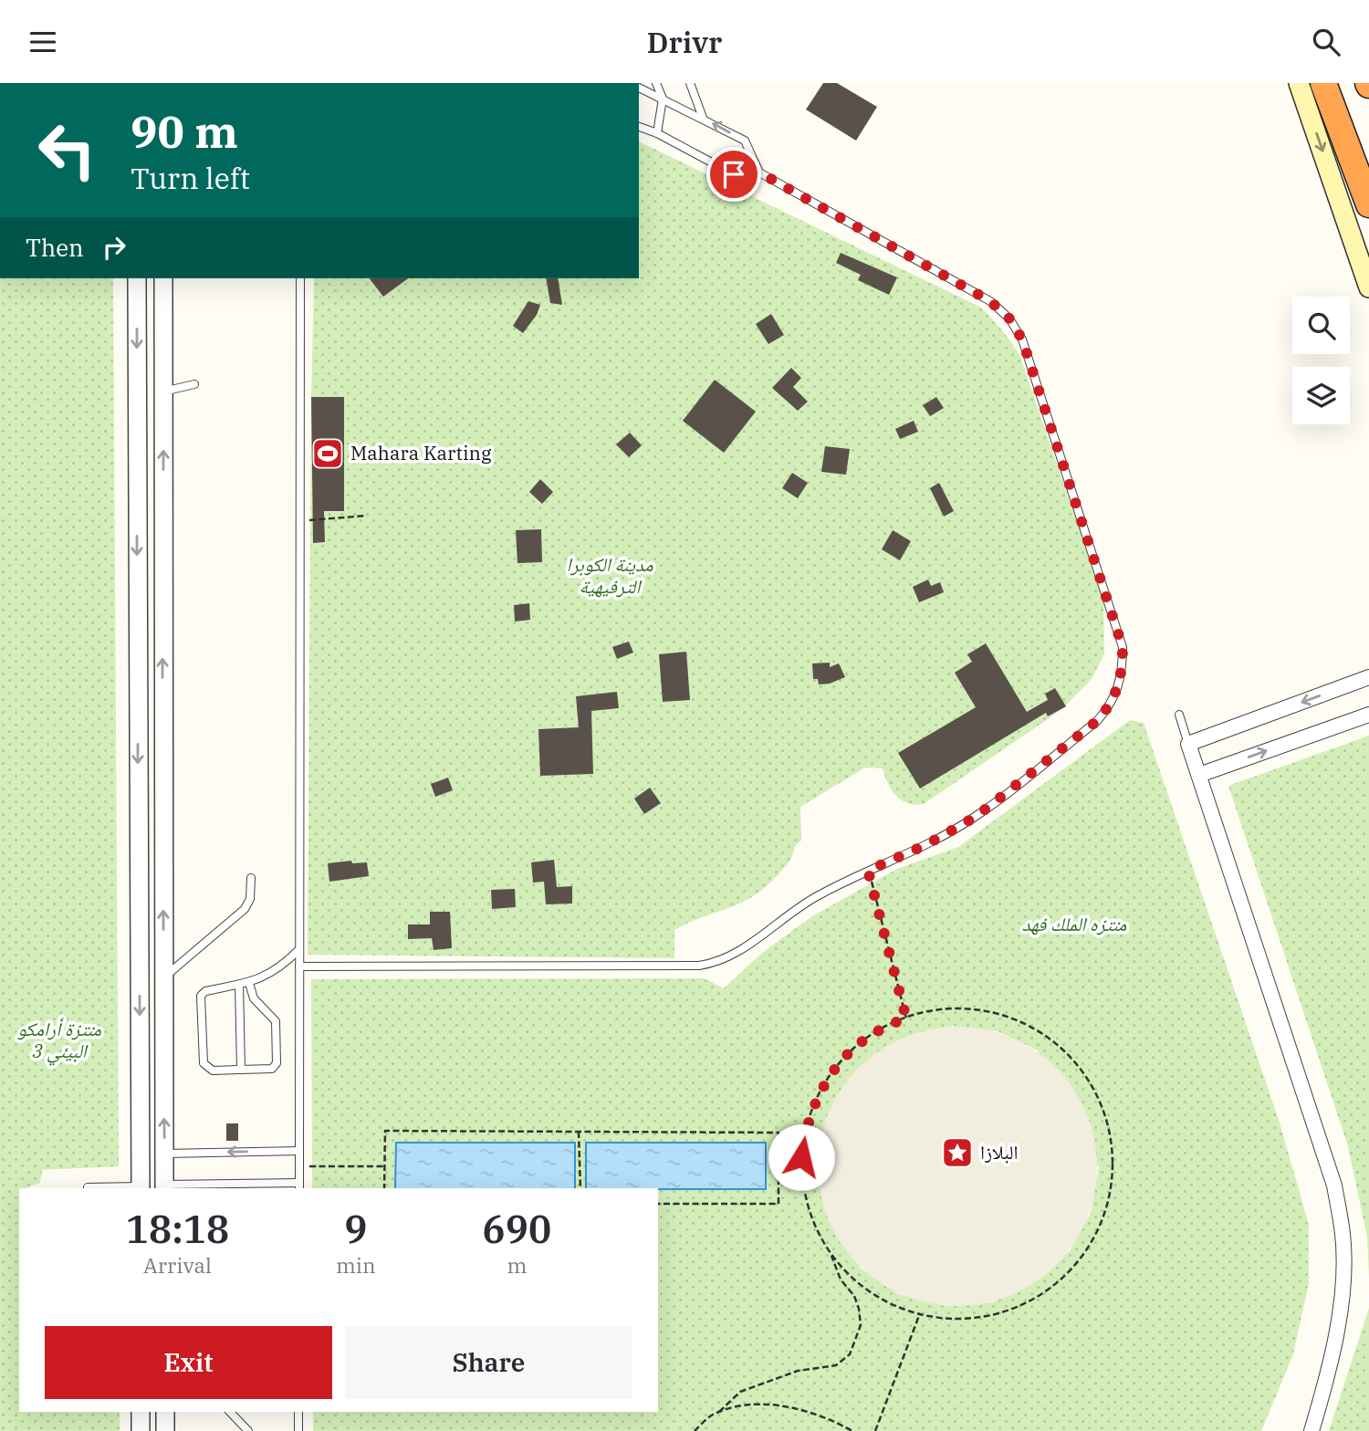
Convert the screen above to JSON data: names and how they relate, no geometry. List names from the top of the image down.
{
  "parks": ["مدينة الكوبرا الترفيهية", "منتزه الملك فهد", "منتزة أرامكو البيئي 3"],
  "places": {
    "sports": ["Mahara Karting"],
    "place": ["البلازا"]
  },
  "page": {
    "header": "Drivr",
    "turn": ["90 m", "Turn left"],
    "then": "Then",
    "eta": [
      "18:18",
      "Arrival",
      "9",
      "min",
      "690",
      "m"
    ],
    "buttons": ["Exit", "Share"]
  }
}
